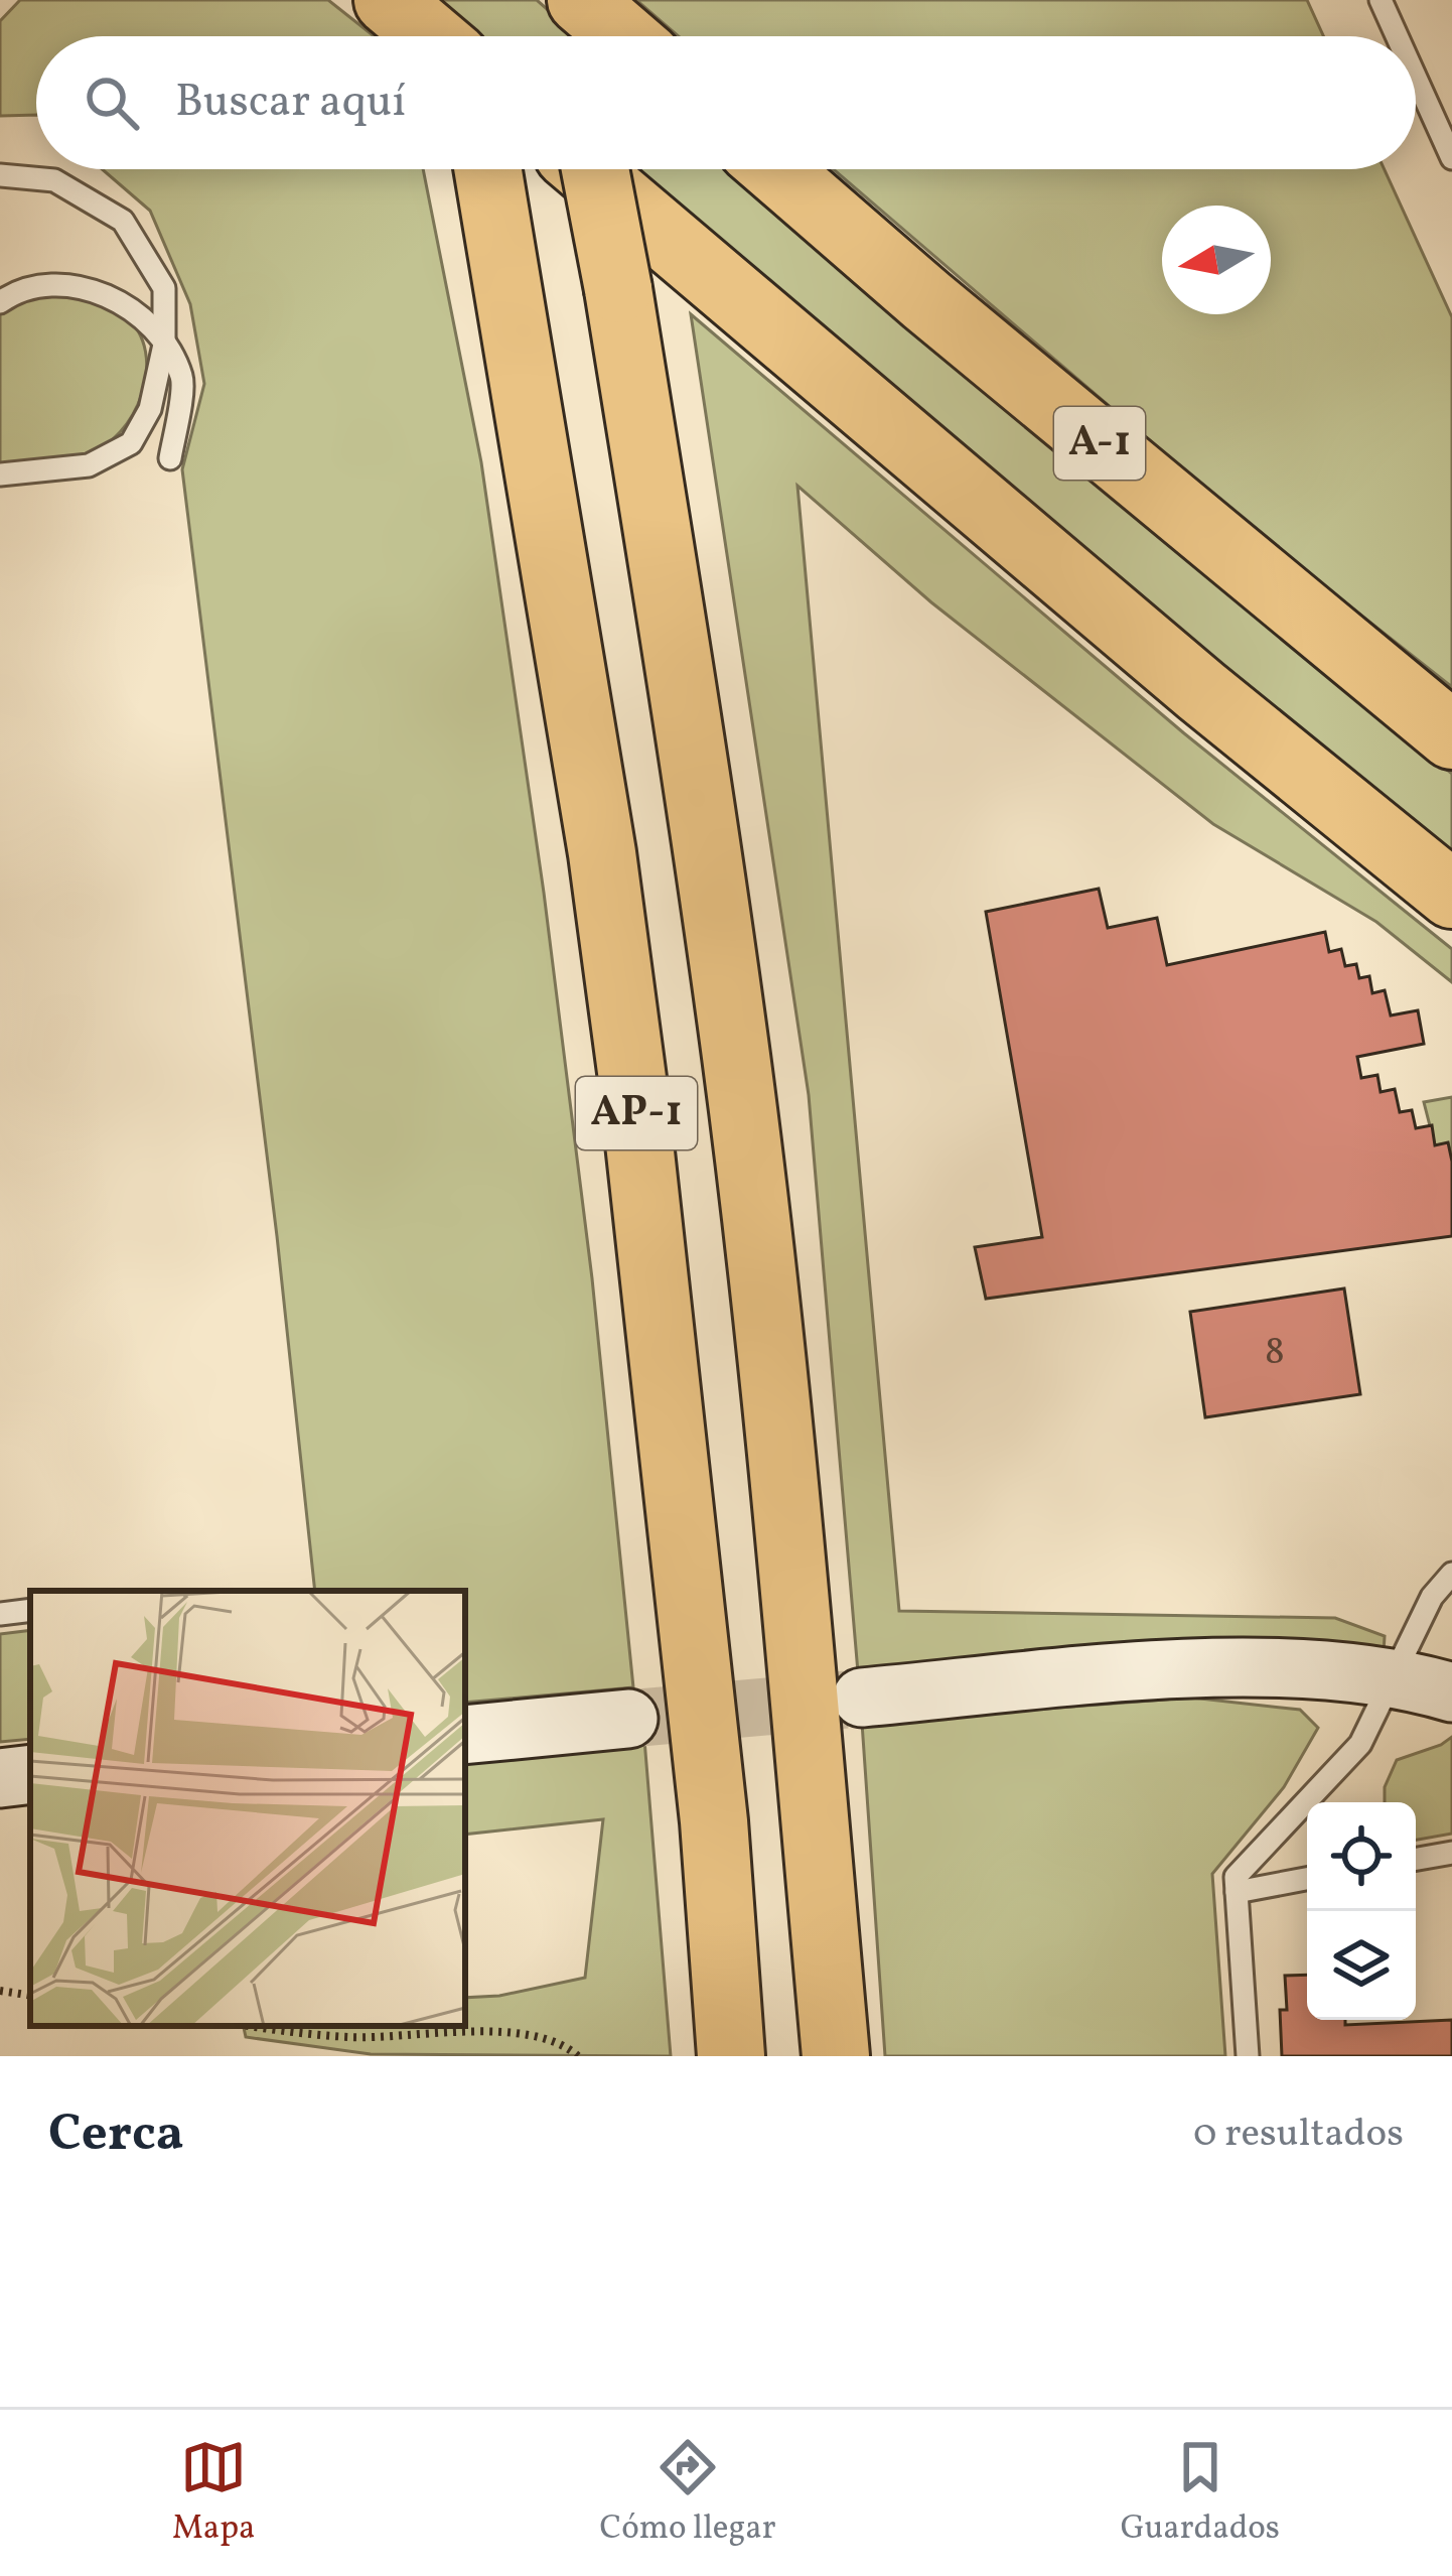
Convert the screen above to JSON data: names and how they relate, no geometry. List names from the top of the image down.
{
  "streets": {
    "highway": ["A-1", "AP-1"]
  },
  "house_numbers": ["8"],
  "north": "left",
  "page": {
    "search": "Buscar aquí",
    "heading": ["Cerca", "0 resultados"],
    "nav": ["Mapa", "Cómo llegar", "Guardados"]
  }
}
